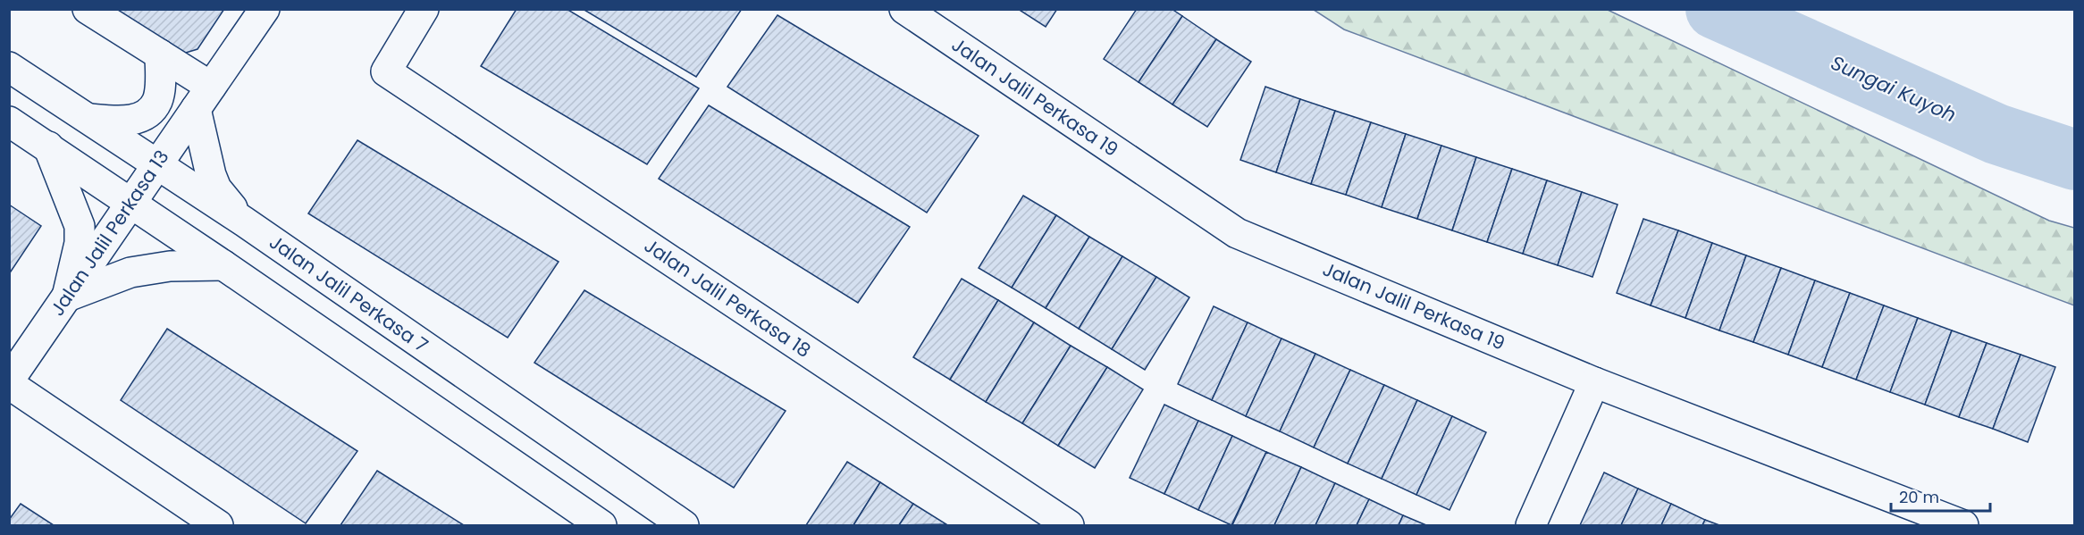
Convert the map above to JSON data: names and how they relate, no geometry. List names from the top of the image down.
{
  "streets": {
    "street": [
      "Jalan Jalil Perkasa 19",
      "Jalan Jalil Perkasa 13",
      "Jalan Jalil Perkasa 7",
      "Jalan Jalil Perkasa 18"
    ]
  },
  "crossings": [
    ["Jalan Jalil Perkasa 13", "Jalan Jalil Perkasa 7"]
  ],
  "water": ["Sungai Kuyoh"],
  "scale_bar": "20 m"
}
